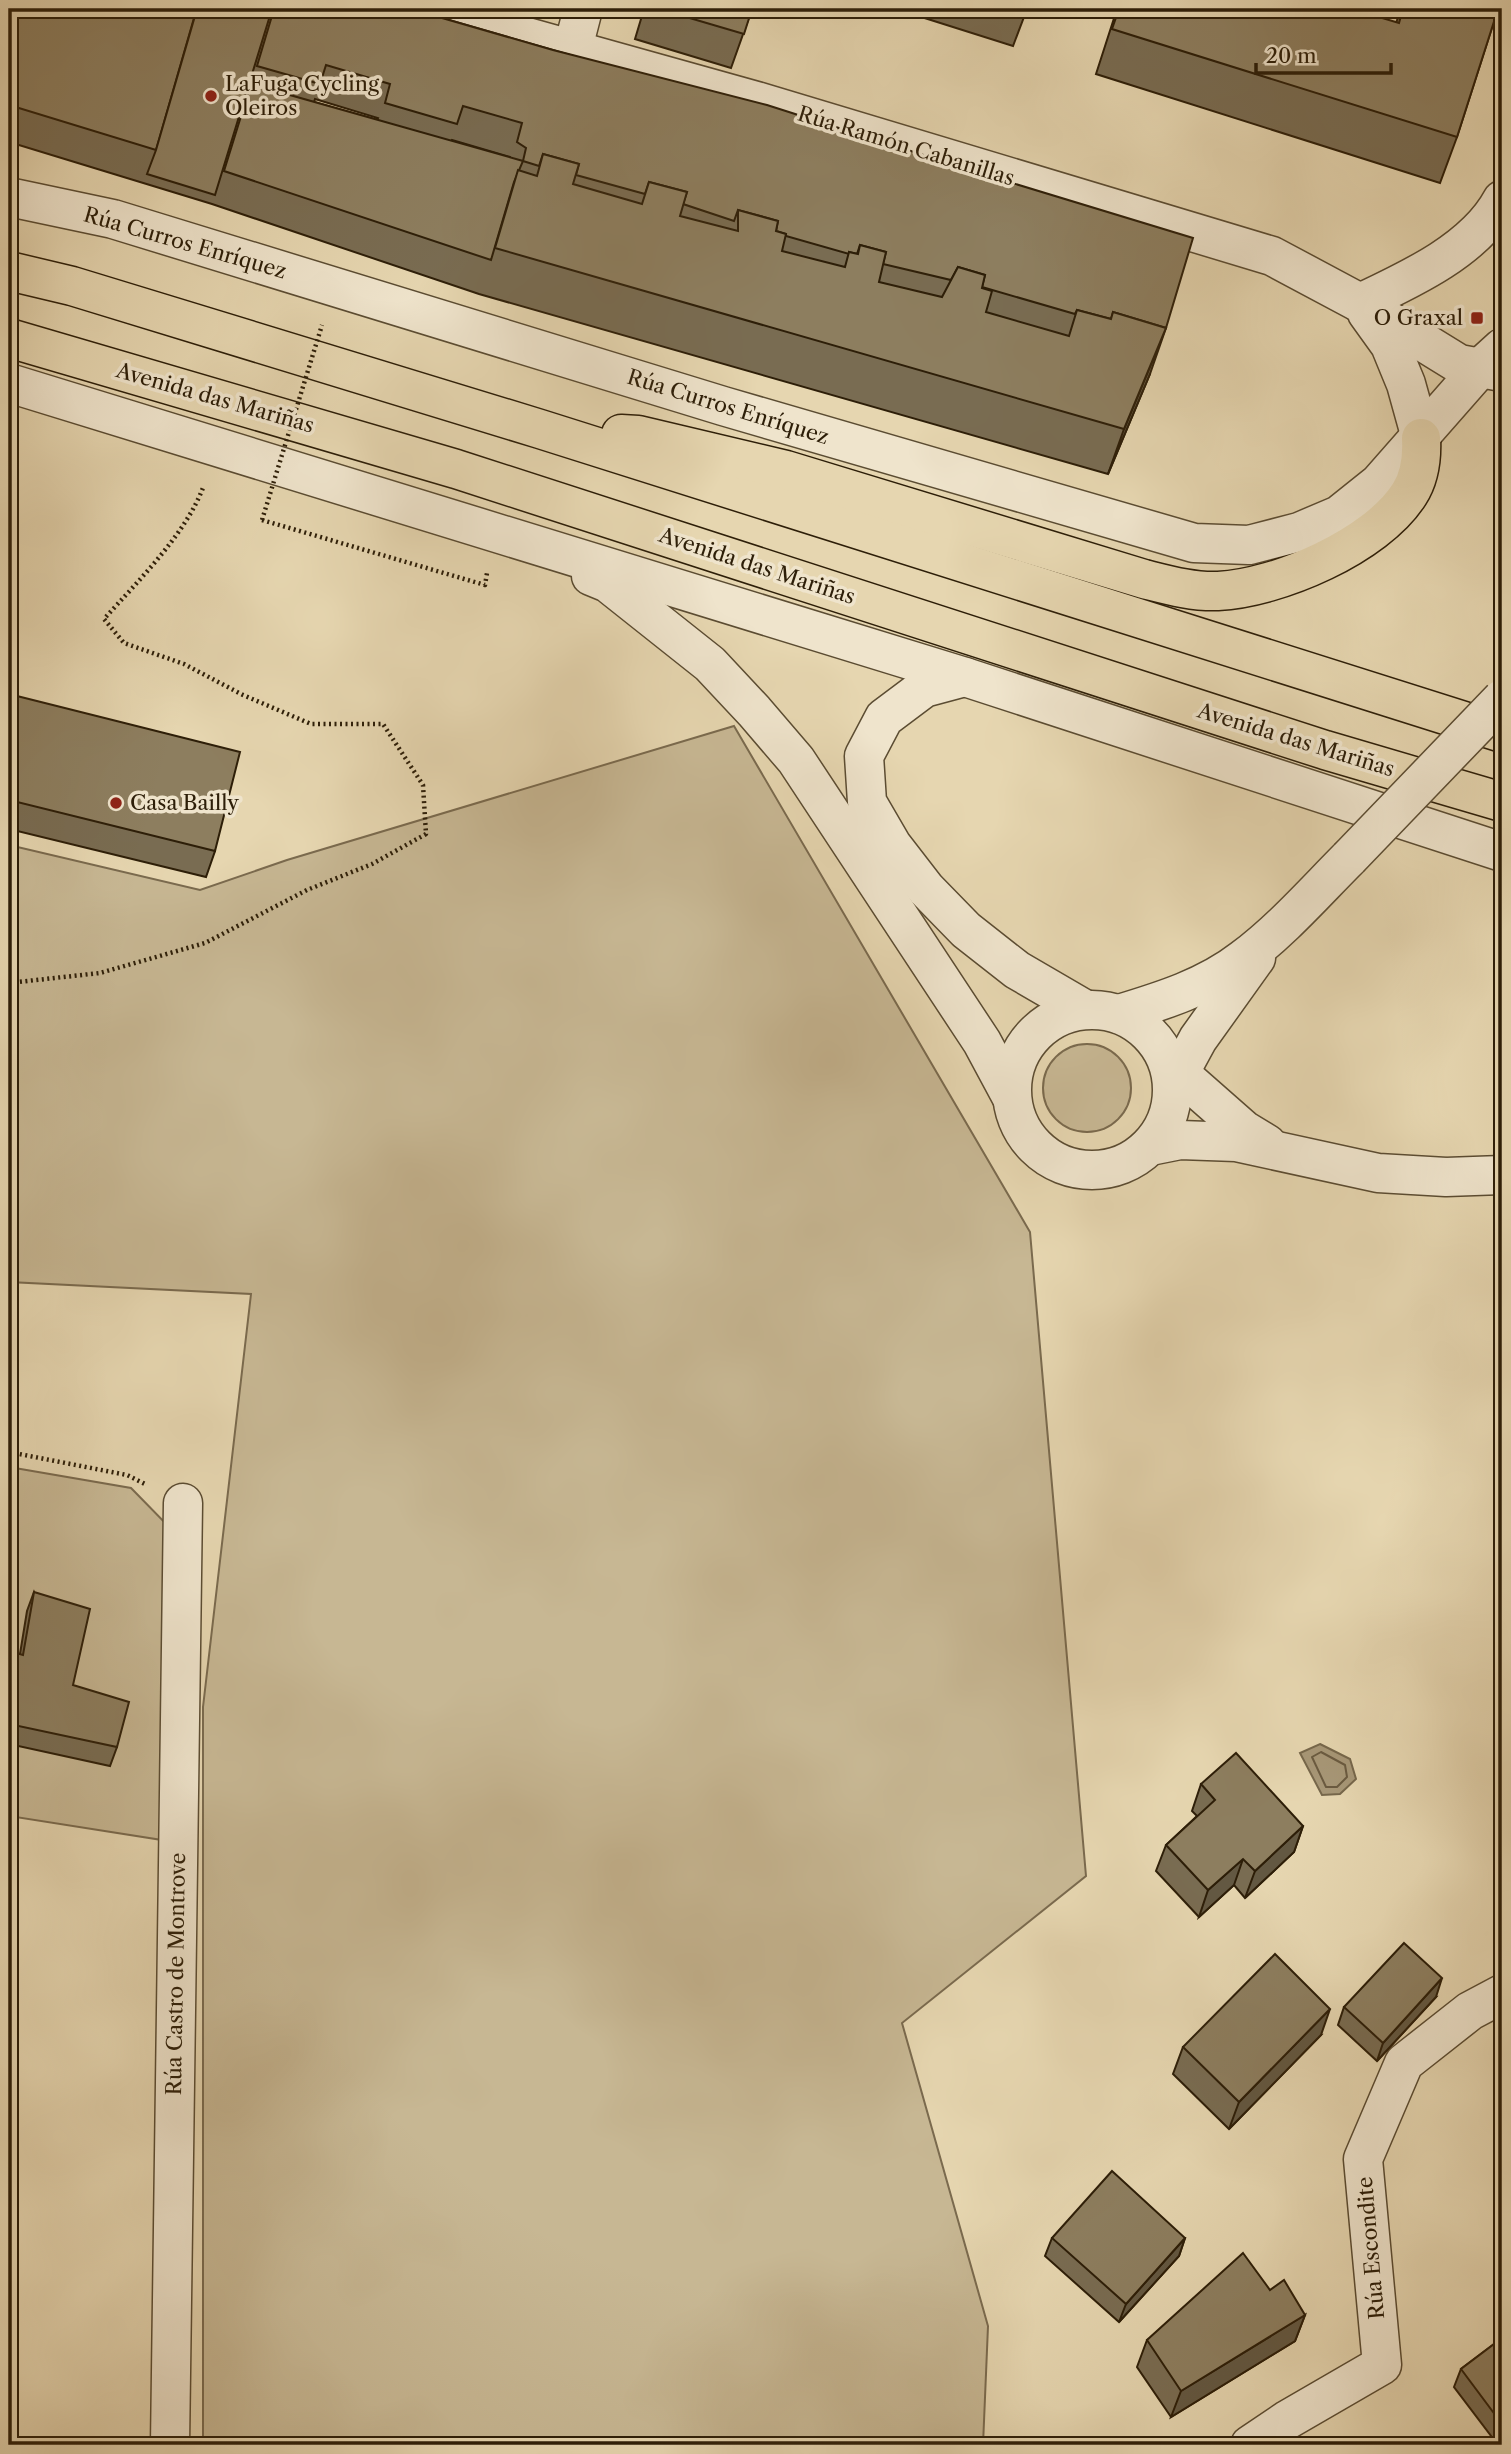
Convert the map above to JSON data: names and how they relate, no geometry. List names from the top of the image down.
{
  "streets": {
    "highway": ["Avenida das Mariñas"],
    "street": [
      "Rúa Ramón Cabanillas",
      "Rúa Curros Enríquez",
      "Rúa Castro de Montrove",
      "Rúa Escondite"
    ]
  },
  "crossings": [
    ["Rúa Ramón Cabanillas", "Rúa Curros Enríquez"]
  ],
  "places": {
    "other": ["LaFuga Cycling Oleiros", "Casa Bailly"],
    "transit": ["O Graxal"]
  },
  "scale_bar": "20 m"
}
